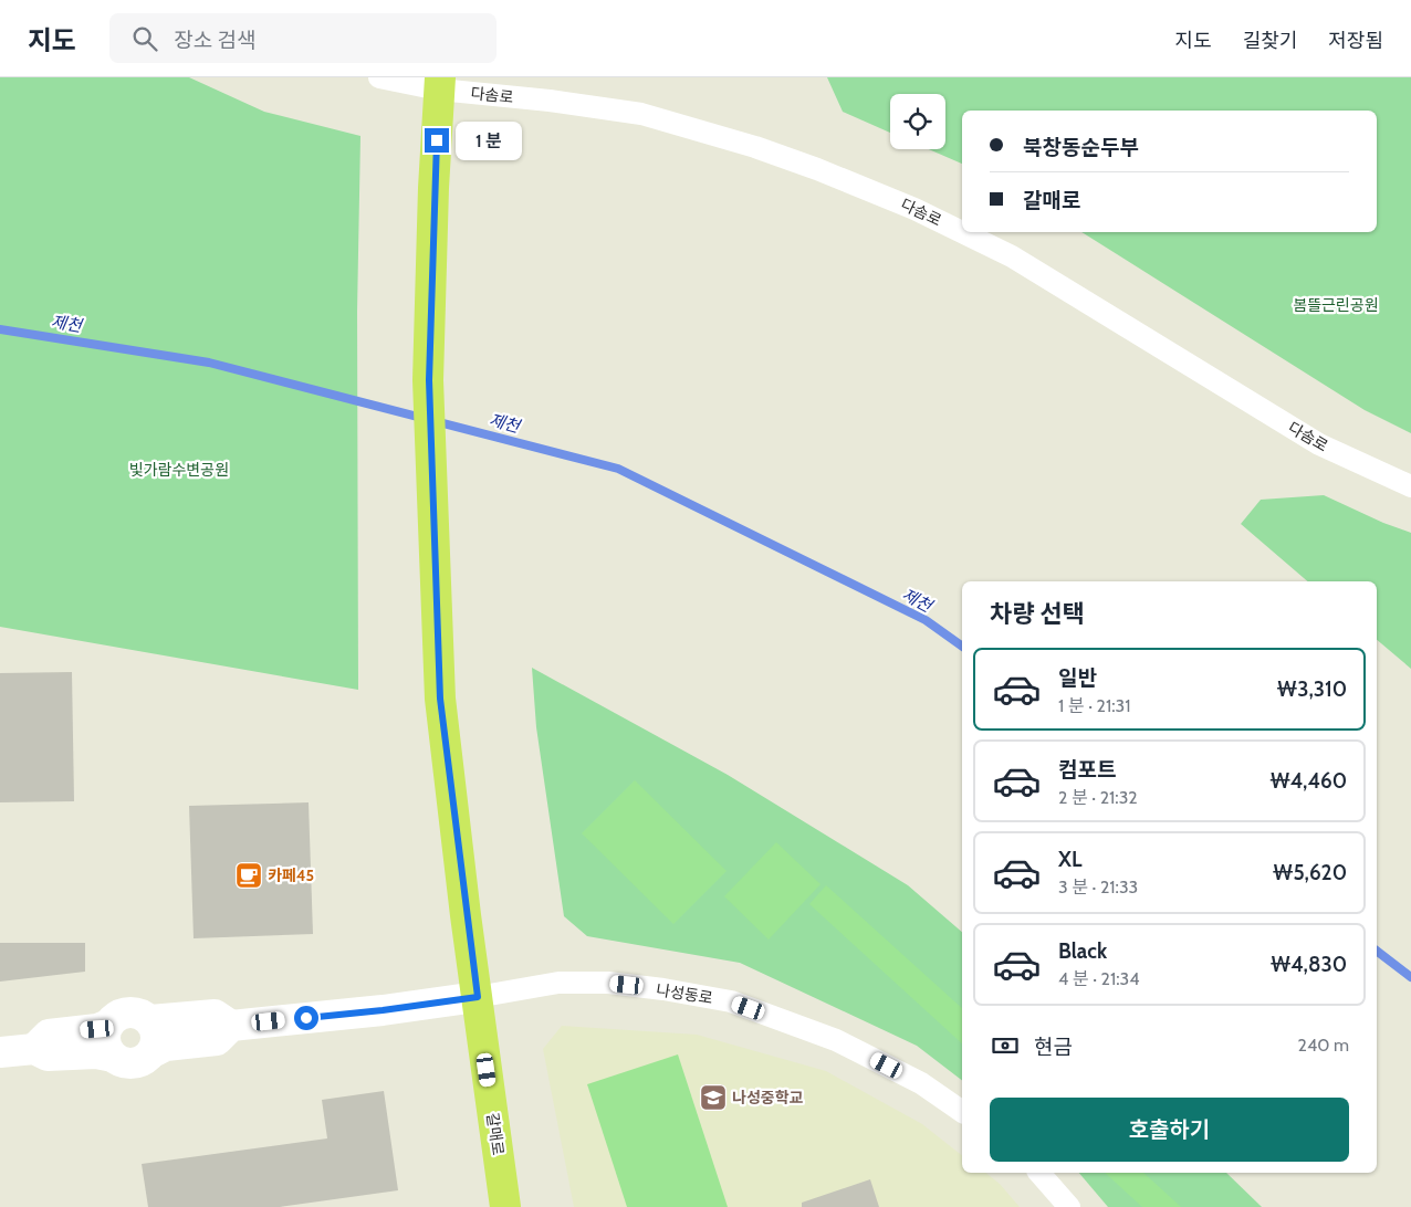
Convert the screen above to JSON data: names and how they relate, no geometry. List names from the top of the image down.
{
  "streets": {
    "main road": ["갈매로"],
    "street": ["다솜로", "나성동로"]
  },
  "crossings": [
    ["다솜로", "갈매로"],
    ["나성동로", "갈매로"]
  ],
  "water": ["제천"],
  "parks": ["봄뜰근린공원", "빛가람수변공원"],
  "places": {
    "cafe": ["카페45"],
    "school or university": ["나성중학교"]
  },
  "page": {
    "header": "지도",
    "search": "장소 검색",
    "nav": ["지도", "길찾기", "저장됨"],
    "banner": ["북창동순두부", "갈매로"],
    "bubble": "1 분",
    "heading": "차량 선택",
    "list": [
      {
        "name": "일반",
        "note": "1 분 · 21:31",
        "value": "₩3,310"
      },
      {
        "name": "컴포트",
        "note": "2 분 · 21:32",
        "value": "₩4,460"
      },
      {
        "name": "XL",
        "note": "3 분 · 21:33",
        "value": "₩5,620"
      },
      {
        "name": "Black",
        "note": "4 분 · 21:34",
        "value": "₩4,830"
      }
    ],
    "pay": ["현금", "240 m"],
    "buttons": "호출하기"
  }
}
